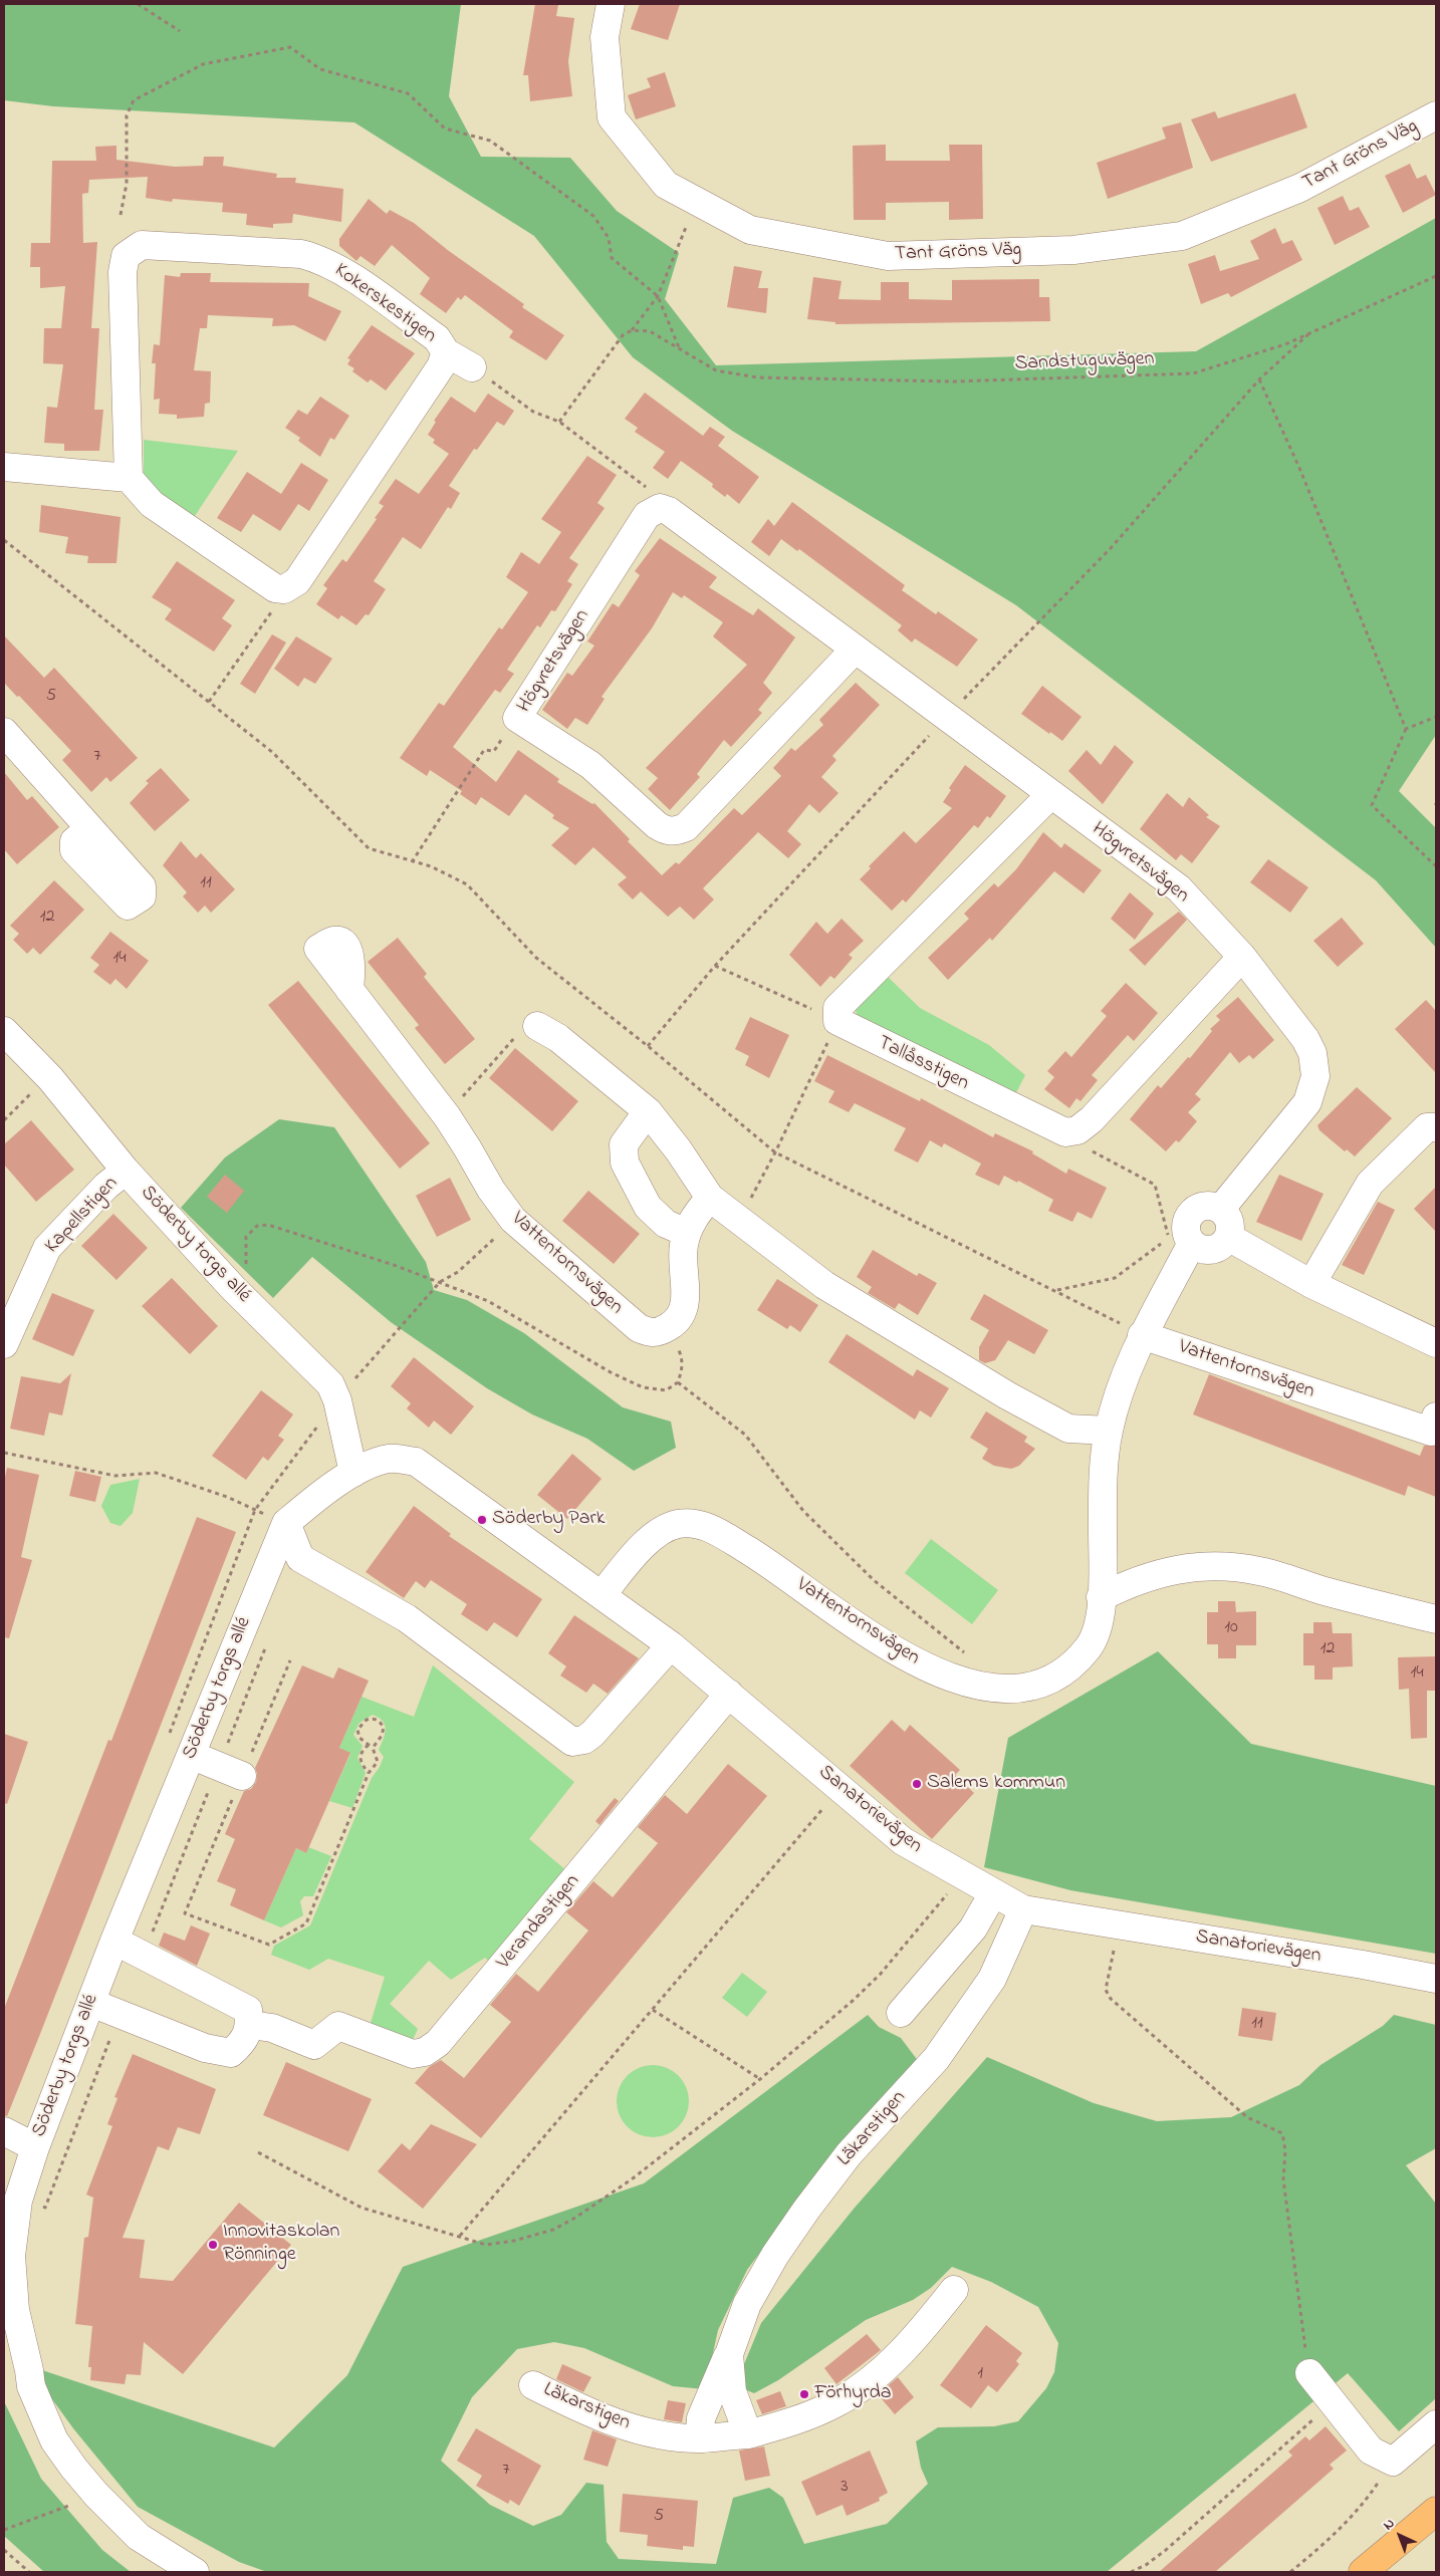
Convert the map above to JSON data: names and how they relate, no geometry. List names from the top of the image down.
{
  "streets": {
    "street": [
      "Tant Gröns Väg",
      "Kokerskestigen",
      "Högvretsvägen",
      "Tallåsstigen",
      "Kapellstigen",
      "Söderby torgs allé",
      "Vattentornsvägen",
      "Sanatorievägen",
      "Verandastigen",
      "Läkarstigen"
    ],
    "path": ["Sandstuguvägen"]
  },
  "crossings": [
    ["Kapellstigen", "Söderby torgs allé"],
    ["Söderby torgs allé", "Sanatorievägen"],
    ["Vattentornsvägen", "Sanatorievägen"],
    ["Sanatorievägen", "Verandastigen"],
    ["Sanatorievägen", "Läkarstigen"]
  ],
  "places": [
    "Söderby Park",
    "Salems kommun",
    "Innovitaskolan Rönninge",
    "Förhyrda"
  ],
  "house_numbers": [
    "5",
    "7",
    "11",
    "12",
    "14",
    "10",
    "12",
    "14",
    "11",
    "1",
    "7",
    "3",
    "5"
  ],
  "north": "top left"
}
